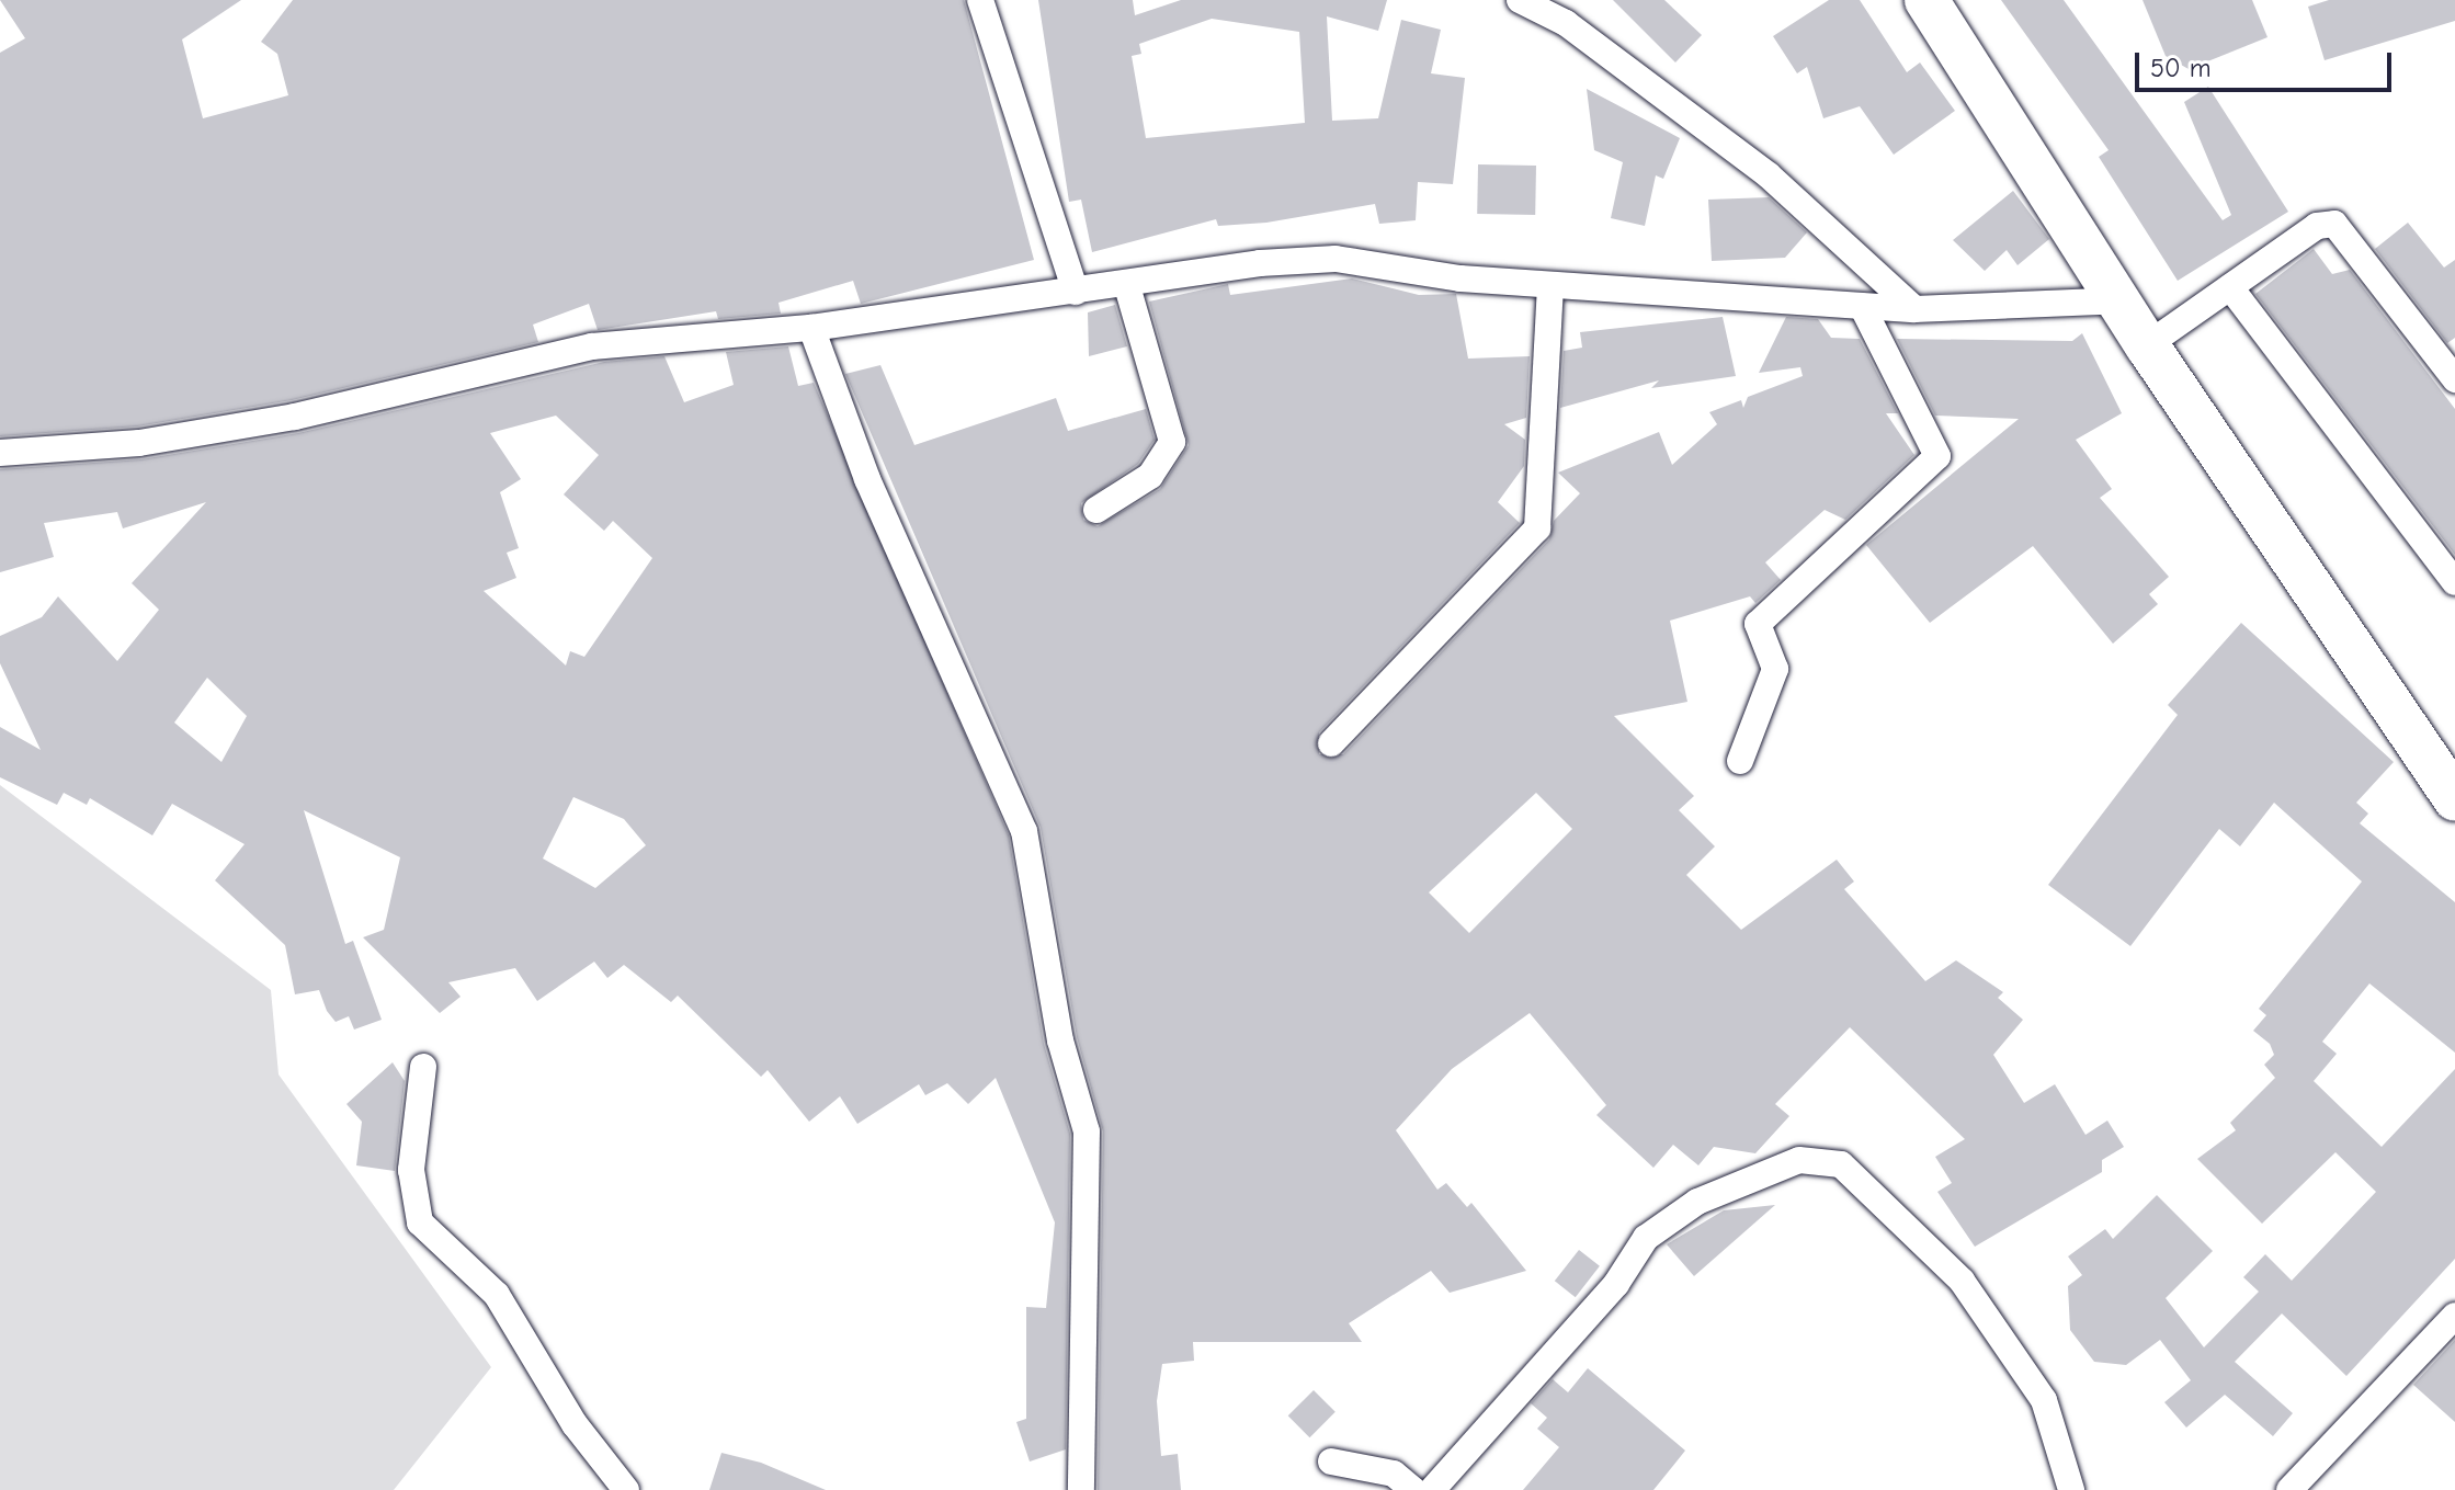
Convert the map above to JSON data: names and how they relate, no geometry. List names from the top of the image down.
{
  "scale_bar": "50 m"
}
